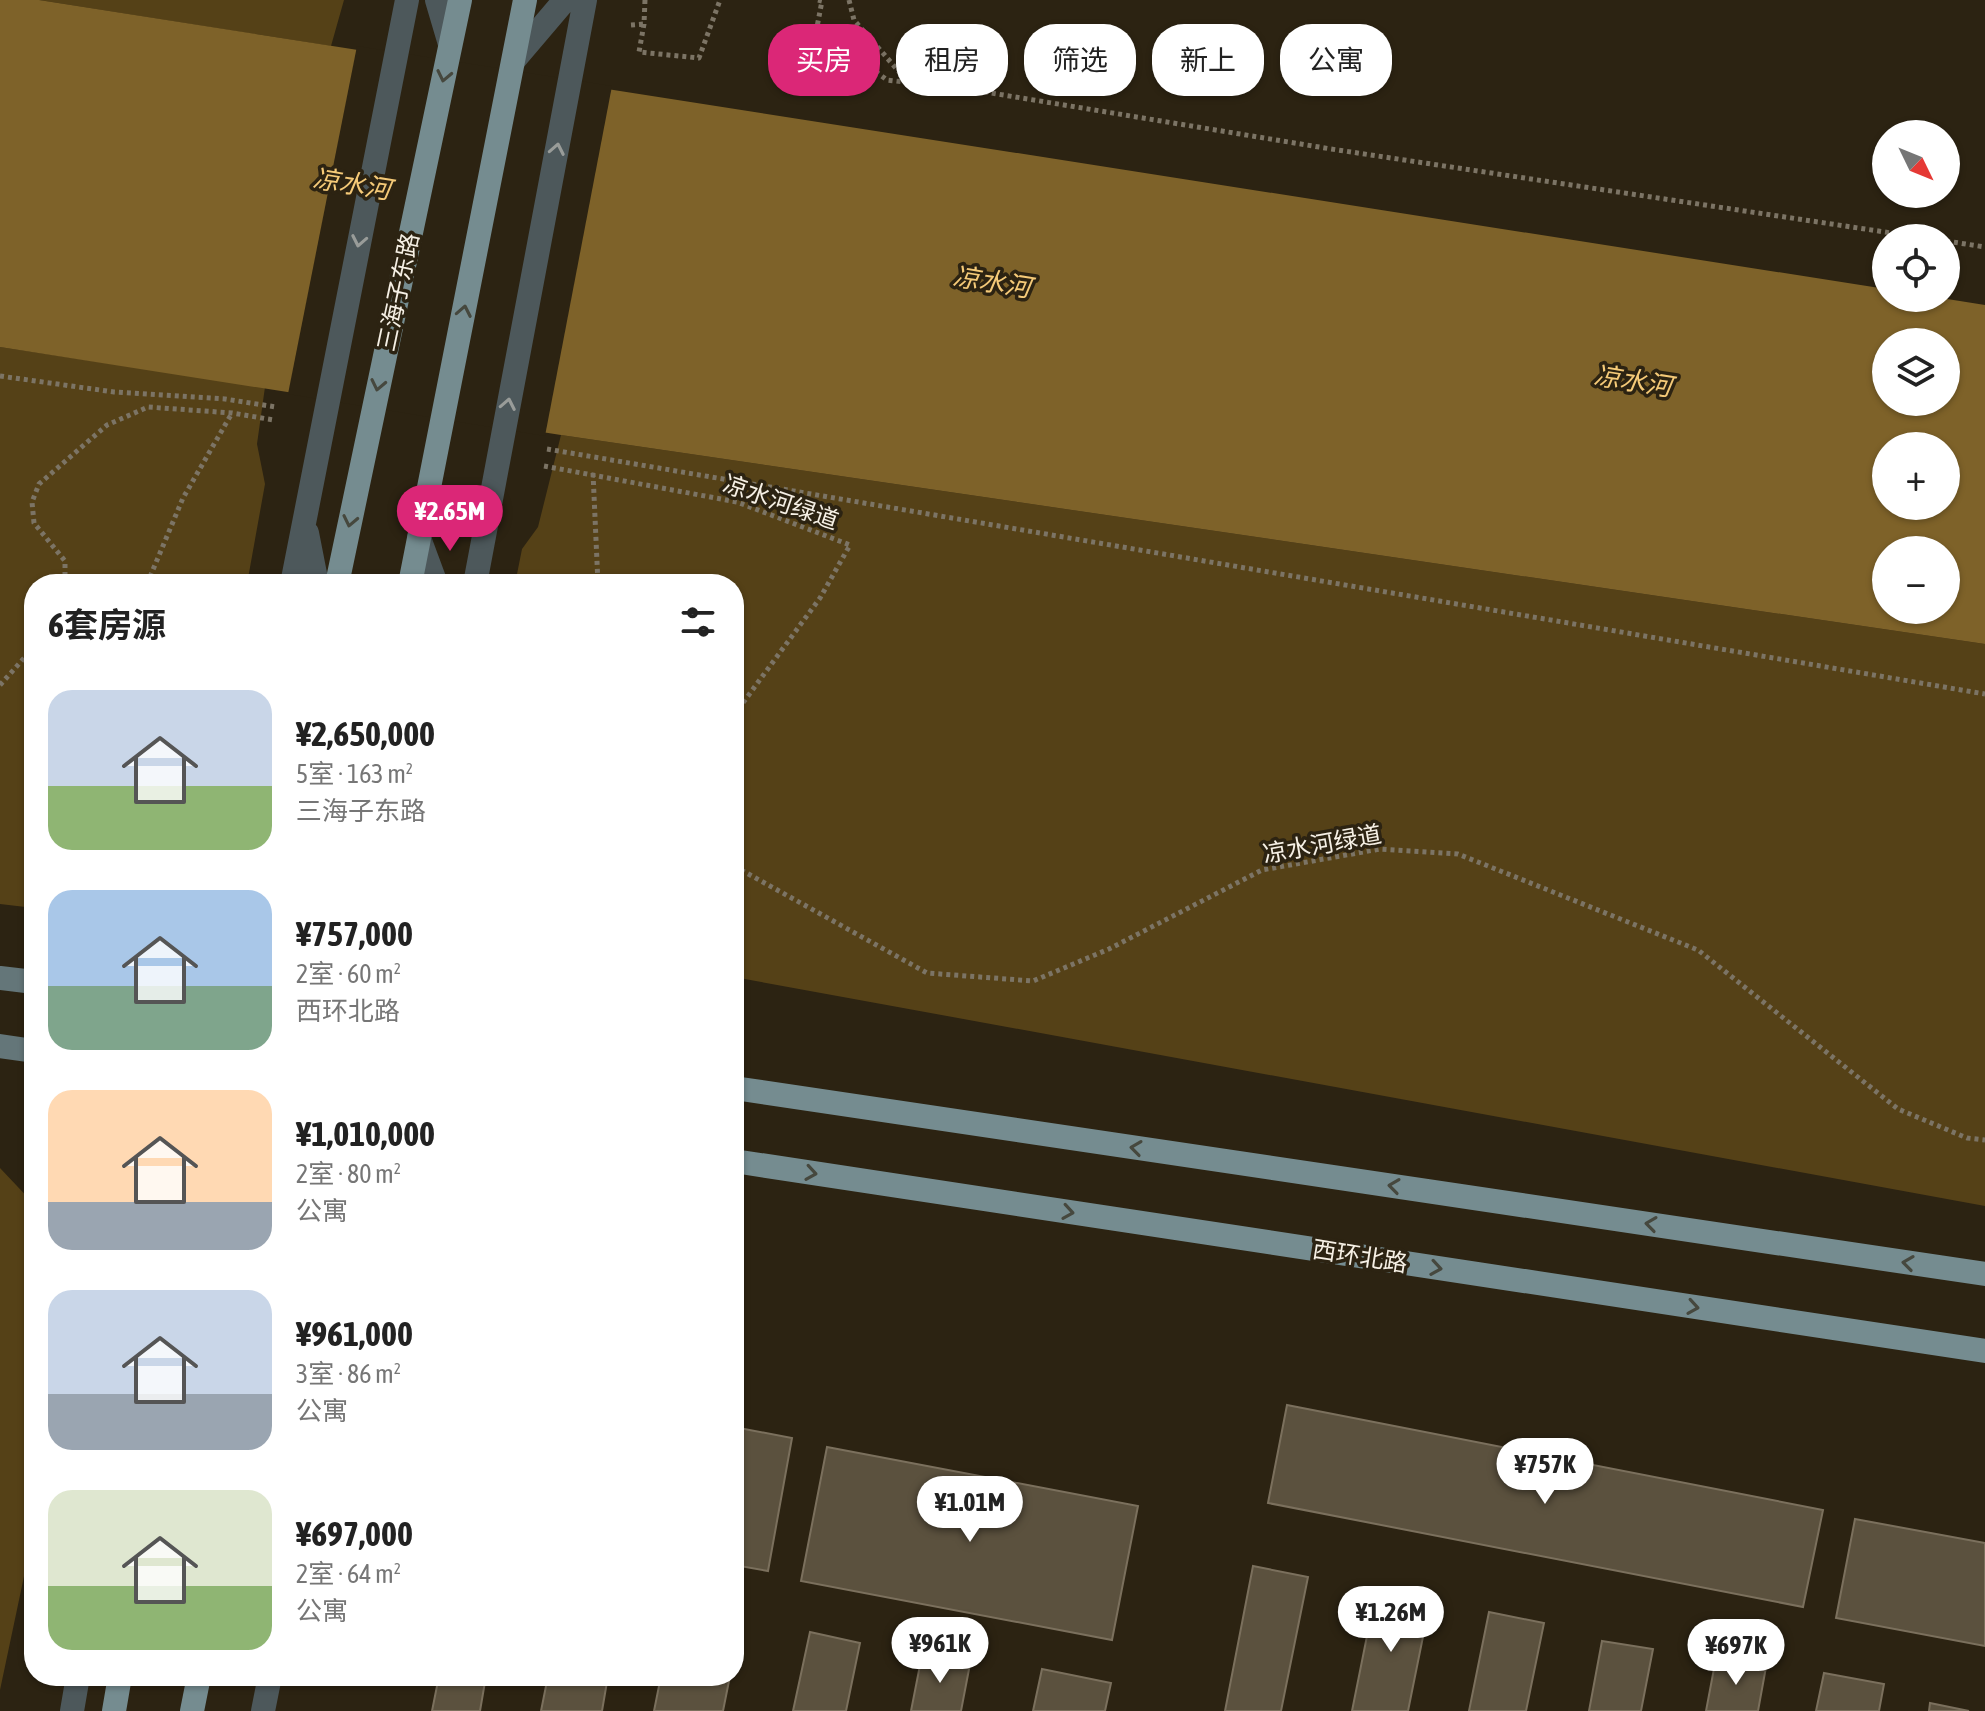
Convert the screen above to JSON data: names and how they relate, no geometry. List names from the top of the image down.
{
  "streets": {
    "main road": ["三海子东路", "西环北路"],
    "path": ["凉水河绿道"]
  },
  "water": ["凉水河"],
  "north": "bottom right",
  "page": {
    "chip": [
      "买房",
      "租房",
      "筛选",
      "新上",
      "公寓"
    ],
    "map_buttons": ["+", "−"],
    "price": [
      "¥2.65M",
      "¥757K",
      "¥1.01M",
      "¥1.26M",
      "¥961K",
      "¥697K"
    ],
    "heading": "6套房源",
    "list": [
      {
        "name": "¥2,650,000",
        "note": "5室 · 163 m² · 三海子东路"
      },
      {
        "name": "¥757,000",
        "note": "2室 · 60 m² · 西环北路"
      },
      {
        "name": "¥1,010,000",
        "note": "2室 · 80 m² · 公寓"
      },
      {
        "name": "¥961,000",
        "note": "3室 · 86 m² · 公寓"
      },
      {
        "name": "¥697,000",
        "note": "2室 · 64 m² · 公寓"
      }
    ]
  }
}
